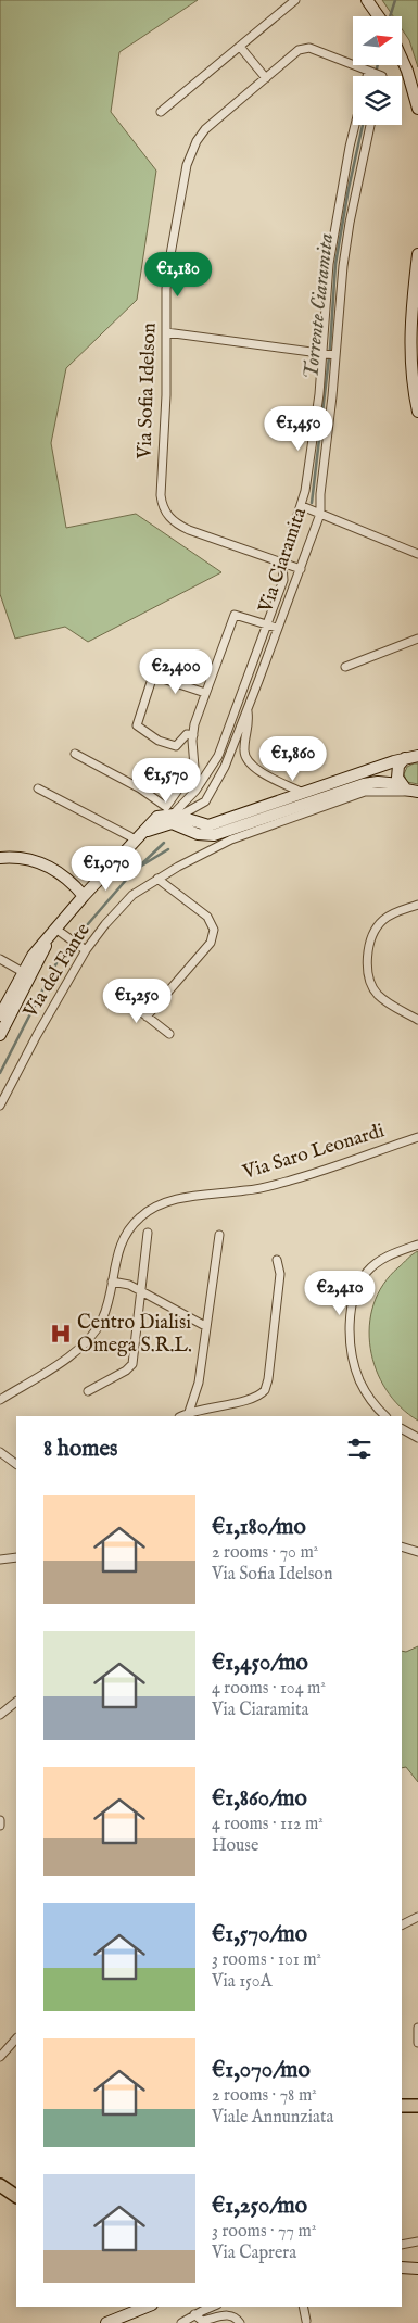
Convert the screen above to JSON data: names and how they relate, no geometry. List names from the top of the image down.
{
  "streets": {
    "street": [
      "Via Sofia Idelson",
      "Via Ciaramita",
      "Via del Fante",
      "Via Saro Leonardi"
    ]
  },
  "crossings": [
    ["Via Sofia Idelson", "Via Ciaramita"]
  ],
  "water": ["Torrente Ciaramita"],
  "places": {
    "hospital": ["Centro Dialisi Omega S.R.L."]
  },
  "north": "right",
  "page": {
    "price": [
      "€1,180",
      "€1,450",
      "€2,400",
      "€1,860",
      "€1,570",
      "€1,070",
      "€1,250",
      "€2,410"
    ],
    "heading": "8 homes",
    "list": [
      {
        "name": "€1,180/mo",
        "note": "2 rooms · 70 m² · Via Sofia Idelson"
      },
      {
        "name": "€1,450/mo",
        "note": "4 rooms · 104 m² · Via Ciaramita"
      },
      {
        "name": "€1,860/mo",
        "note": "4 rooms · 112 m² · House"
      },
      {
        "name": "€1,570/mo",
        "note": "3 rooms · 101 m² · Via 150A"
      },
      {
        "name": "€1,070/mo",
        "note": "2 rooms · 78 m² · Viale Annunziata"
      },
      {
        "name": "€1,250/mo",
        "note": "3 rooms · 77 m² · Via Caprera"
      }
    ]
  }
}
